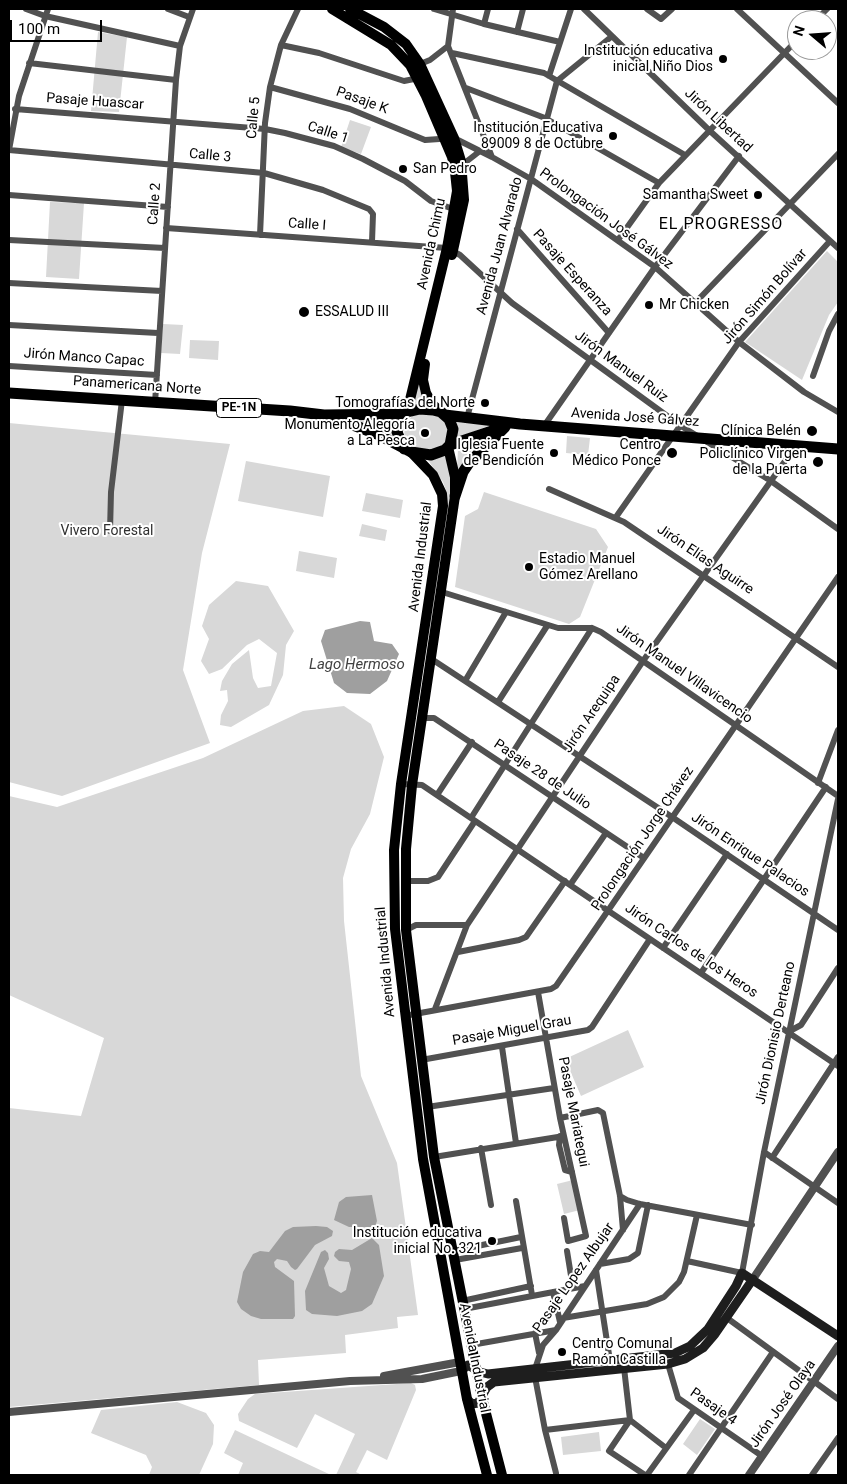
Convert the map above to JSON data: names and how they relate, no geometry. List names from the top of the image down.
{
  "streets": {
    "highway": ["Panamericana Norte", "PE-1N", "Avenida José Gálvez"],
    "main road": ["Avenida Chimu", "Avenida Industrial"],
    "street": [
      "Pasaje K",
      "Pasaje Huascar",
      "Calle 5",
      "Jirón Libertad",
      "Calle 1",
      "Calle 3",
      "Calle 2",
      "Prolongación José Gálvez",
      "Calle I",
      "Avenida Juan Alvarado",
      "Pasaje Esperanza",
      "Jirón Simón Bolívar",
      "Jirón Manco Capac",
      "Jirón Manuel Ruiz",
      "Jirón Elías Aguirre",
      "Jirón Manuel Villavicencio",
      "Jirón Arequipa",
      "Pasaje 28 de Julio",
      "Prolongación Jorge Chávez",
      "Jirón Enrique Palacios",
      "Jirón Carlos de los Heros",
      "Pasaje Miguel Grau",
      "Jirón Dionisio Derteano",
      "Pasaje Mariategui",
      "Pasaje Lopez Albujar",
      "Jirón José Olaya",
      "Pasaje 4"
    ]
  },
  "crossings": [
    ["Pasaje K", "Calle 5"],
    ["Pasaje K", "Prolongación José Gálvez"],
    ["Pasaje K", "Avenida Chimu"],
    ["Pasaje Huascar", "Calle 1"],
    ["Pasaje Huascar", "Calle 2"],
    ["Calle 5", "Calle 1"],
    ["Calle 5", "Calle 3"],
    ["Calle 5", "Calle I"],
    ["Jirón Libertad", "Jirón Simón Bolívar"],
    ["Calle 1", "Calle 2"],
    ["Calle 1", "Avenida Chimu"],
    ["Calle 3", "Calle 2"],
    ["Calle 3", "Calle I"],
    ["Calle 2", "Calle I"],
    ["Calle 2", "Jirón Manco Capac"],
    ["Calle 2", "Panamericana Norte"],
    ["Prolongación José Gálvez", "Avenida Chimu"],
    ["Prolongación José Gálvez", "Avenida Juan Alvarado"],
    ["Prolongación José Gálvez", "Jirón Simón Bolívar"],
    ["Calle I", "Avenida Chimu"],
    ["Calle I", "Jirón Manuel Ruiz"],
    ["Avenida Chimu", "Jirón Manuel Ruiz"],
    ["Avenida Chimu", "Panamericana Norte"],
    ["Avenida Chimu", "PE-1N"],
    ["Avenida Chimu", "Avenida José Gálvez"],
    ["Avenida Chimu", "Avenida Industrial"],
    ["Avenida Juan Alvarado", "Pasaje Esperanza"],
    ["Avenida Juan Alvarado", "Jirón Manuel Ruiz"],
    ["Avenida Juan Alvarado", "Avenida José Gálvez"],
    ["Jirón Simón Bolívar", "Jirón Manuel Ruiz"],
    ["Jirón Simón Bolívar", "Avenida José Gálvez"],
    ["Jirón Simón Bolívar", "Jirón Elías Aguirre"],
    ["Jirón Manuel Ruiz", "Avenida José Gálvez"],
    ["Jirón Manuel Ruiz", "Jirón Arequipa"],
    ["Panamericana Norte", "PE-1N"],
    ["Panamericana Norte", "Avenida José Gálvez"],
    ["Panamericana Norte", "Avenida Industrial"],
    ["PE-1N", "Avenida José Gálvez"],
    ["PE-1N", "Avenida Industrial"],
    ["Avenida José Gálvez", "Avenida Industrial"],
    ["Avenida José Gálvez", "Jirón Arequipa"],
    ["Avenida Industrial", "Pasaje 28 de Julio"],
    ["Avenida Industrial", "Prolongación Jorge Chávez"],
    ["Avenida Industrial", "Jirón Enrique Palacios"],
    ["Avenida Industrial", "Jirón Carlos de los Heros"],
    ["Avenida Industrial", "Pasaje Miguel Grau"],
    ["Jirón Elías Aguirre", "Jirón Arequipa"],
    ["Jirón Elías Aguirre", "Prolongación Jorge Chávez"],
    ["Jirón Manuel Villavicencio", "Jirón Arequipa"],
    ["Jirón Manuel Villavicencio", "Prolongación Jorge Chávez"],
    ["Jirón Manuel Villavicencio", "Jirón Dionisio Derteano"],
    ["Jirón Arequipa", "Pasaje 28 de Julio"],
    ["Jirón Arequipa", "Prolongación Jorge Chávez"],
    ["Jirón Arequipa", "Jirón Enrique Palacios"],
    ["Jirón Arequipa", "Jirón Carlos de los Heros"],
    ["Pasaje 28 de Julio", "Prolongación Jorge Chávez"],
    ["Prolongación Jorge Chávez", "Jirón Enrique Palacios"],
    ["Prolongación Jorge Chávez", "Jirón Carlos de los Heros"],
    ["Prolongación Jorge Chávez", "Pasaje Mariategui"],
    ["Jirón Enrique Palacios", "Jirón Dionisio Derteano"],
    ["Jirón Carlos de los Heros", "Pasaje Miguel Grau"],
    ["Jirón Carlos de los Heros", "Jirón Dionisio Derteano"],
    ["Pasaje Miguel Grau", "Pasaje Mariategui"],
    ["Jirón José Olaya", "Pasaje 4"]
  ],
  "districts": ["EL PROGRESSO"],
  "water": ["Lago Hermoso"],
  "parks": ["Vivero Forestal"],
  "places": [
    "Institución educativa inicial Niño Dios",
    "Institución Educativa 89009 8 de Octubre",
    "San Pedro",
    "Samantha Sweet",
    "Mr Chicken",
    "ESSALUD III",
    "Tomografías del Norte",
    "Clínica Belén",
    "Monumento Alegoría a La Pesca",
    "Iglesia Fuente de Bendicíón",
    "Centro Médico Ponce",
    "Policlínico Virgen de la Puerta",
    "Estadio Manuel Gómez Arellano",
    "Institución educativa inicial No. 321",
    "Centro Comunal Ramón Castilla"
  ],
  "scale_bar": "100 m",
  "north": "left"
}
